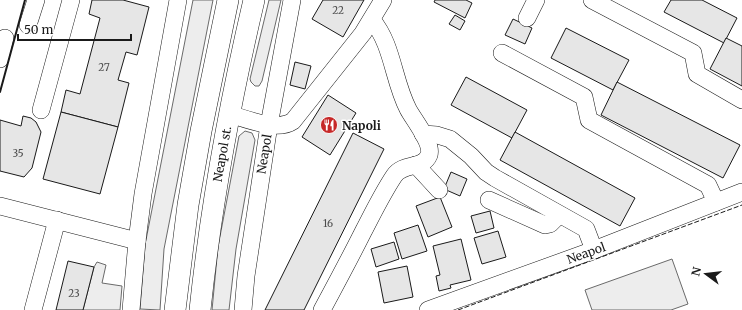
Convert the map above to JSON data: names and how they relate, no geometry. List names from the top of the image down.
{
  "streets": {
    "main road": ["Neapol st."],
    "street": ["Neapol"]
  },
  "places": {
    "restaurant": ["Napoli"]
  },
  "house_numbers": [
    "22",
    "27",
    "35",
    "16",
    "23"
  ],
  "scale_bar": "50 m",
  "north": "left"
}
